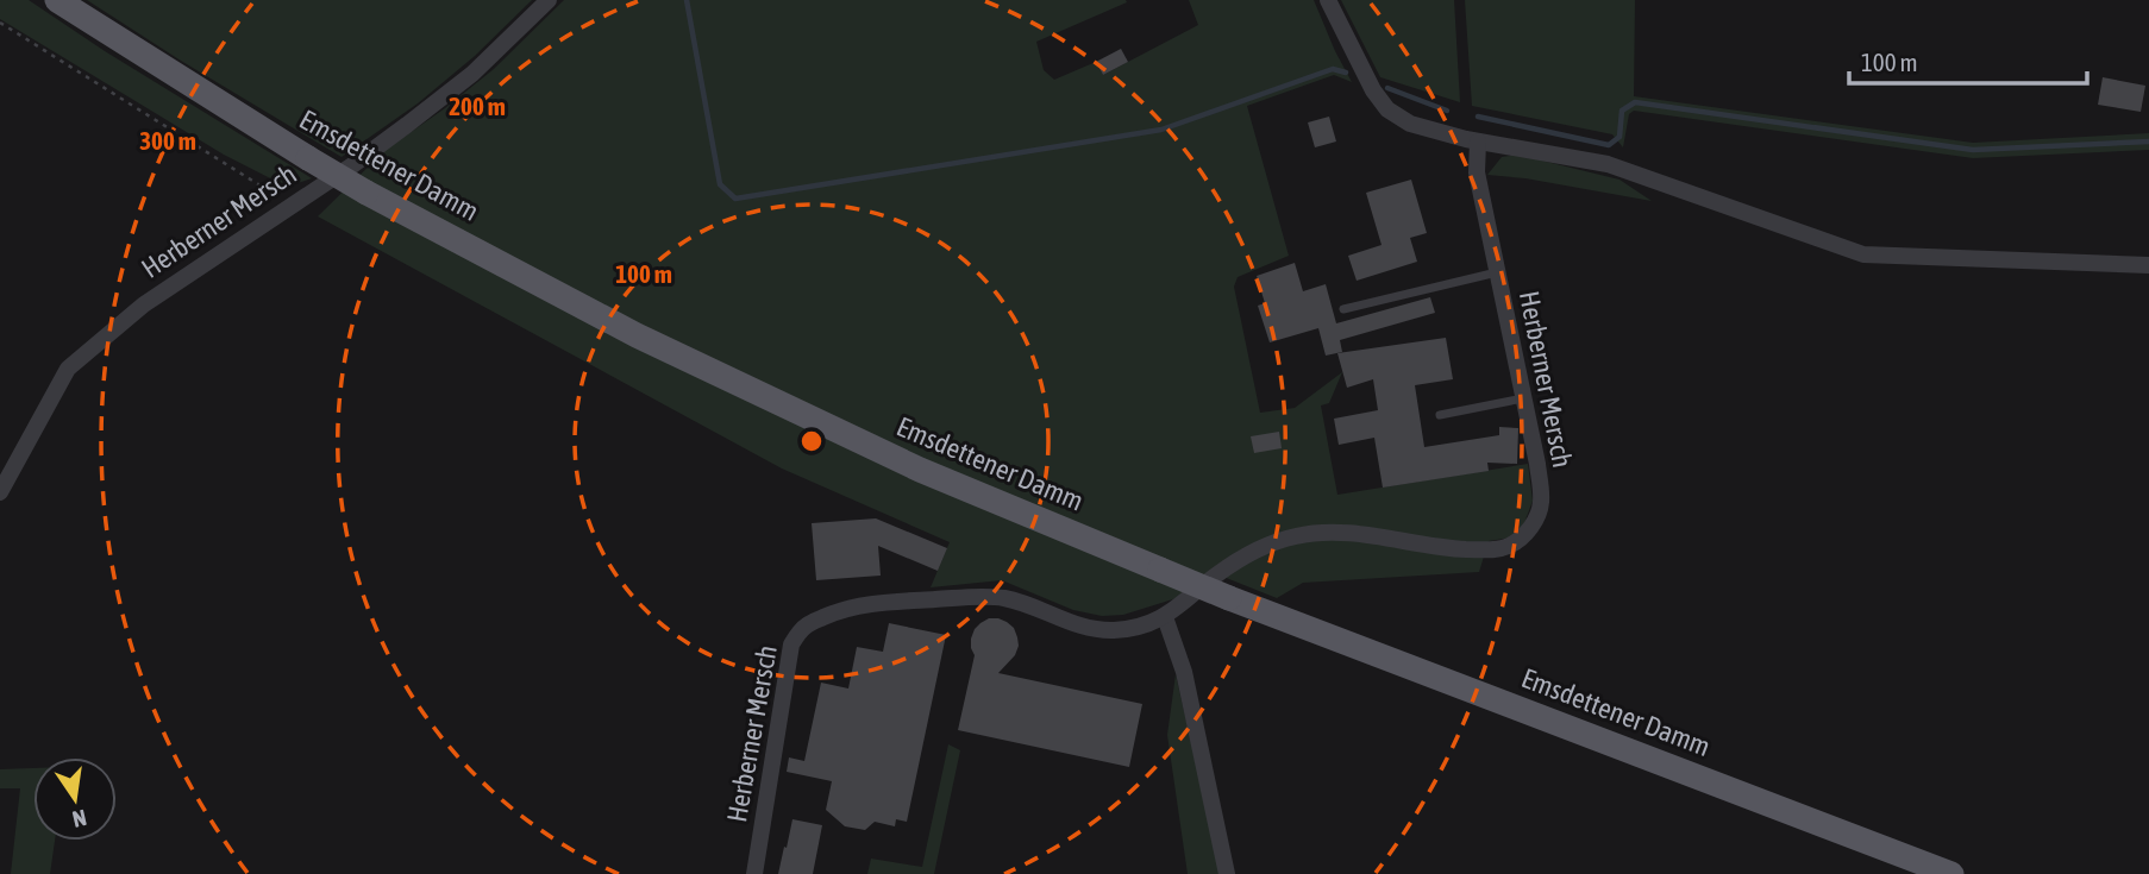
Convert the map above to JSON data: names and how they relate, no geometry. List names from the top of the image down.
{
  "streets": {
    "main road": ["Emsdettener Damm"],
    "street": ["Herberner Mersch"]
  },
  "scale_bar": "100 m",
  "north": "bottom",
  "rings": ["200 m", "300 m", "100 m"]
}
